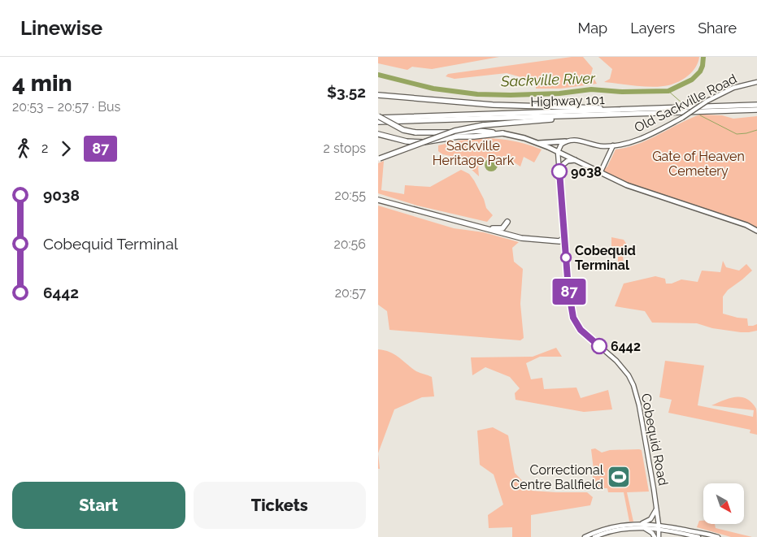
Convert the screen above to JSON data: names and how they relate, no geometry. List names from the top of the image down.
{
  "streets": {
    "highway": ["Highway 101"],
    "main road": ["Old Sackville Road", "Cobequid Road"]
  },
  "water": ["Sackville River"],
  "parks": ["Sackville Heritage Park", "Gate of Heaven Cemetery"],
  "places": {
    "other": ["9038", "Cobequid Terminal", "6442"],
    "sports": ["Correctional Centre Ballfield"]
  },
  "lines": ["bus line 87"],
  "north": "bottom right",
  "page": {
    "header": "Linewise",
    "nav": ["Map", "Layers", "Share"],
    "heading": ["4 min", "20:53 – 20:57 · Bus", "$3.52"],
    "on_map": "87",
    "legs": ["2", "87", "2 stops"],
    "list": [
      {
        "name": "9038",
        "value": "20:55"
      },
      {
        "name": "Cobequid Terminal",
        "value": "20:56"
      },
      {
        "name": "6442",
        "value": "20:57"
      }
    ],
    "buttons": ["Start", "Tickets"]
  }
}
